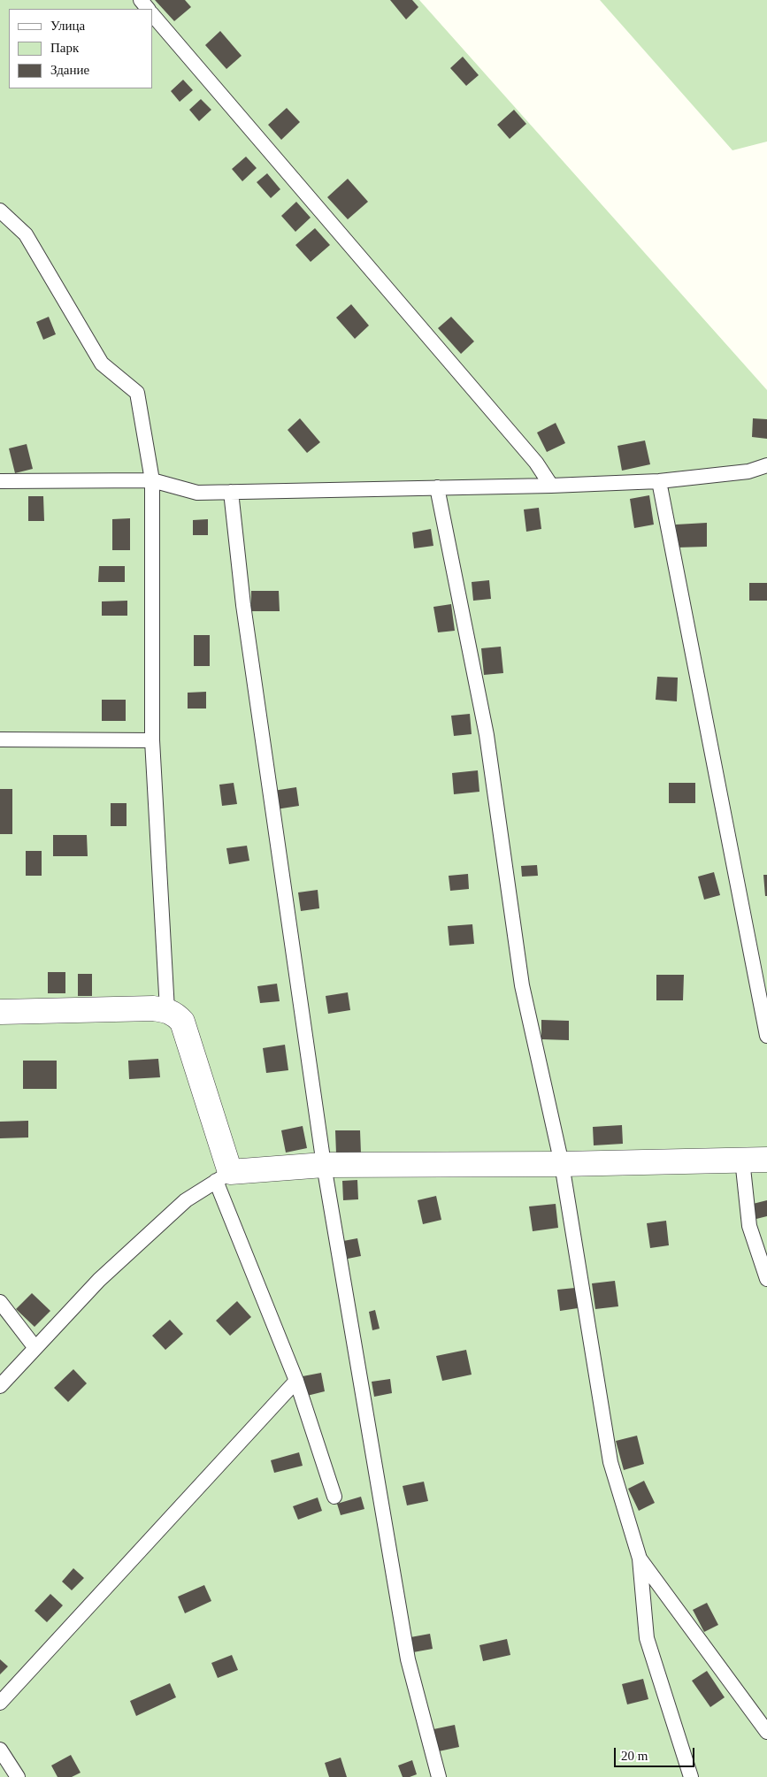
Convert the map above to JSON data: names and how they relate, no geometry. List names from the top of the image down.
{
  "legend": ["Улица", "Парк", "Здание"],
  "scale_bar": "20 m"
}
